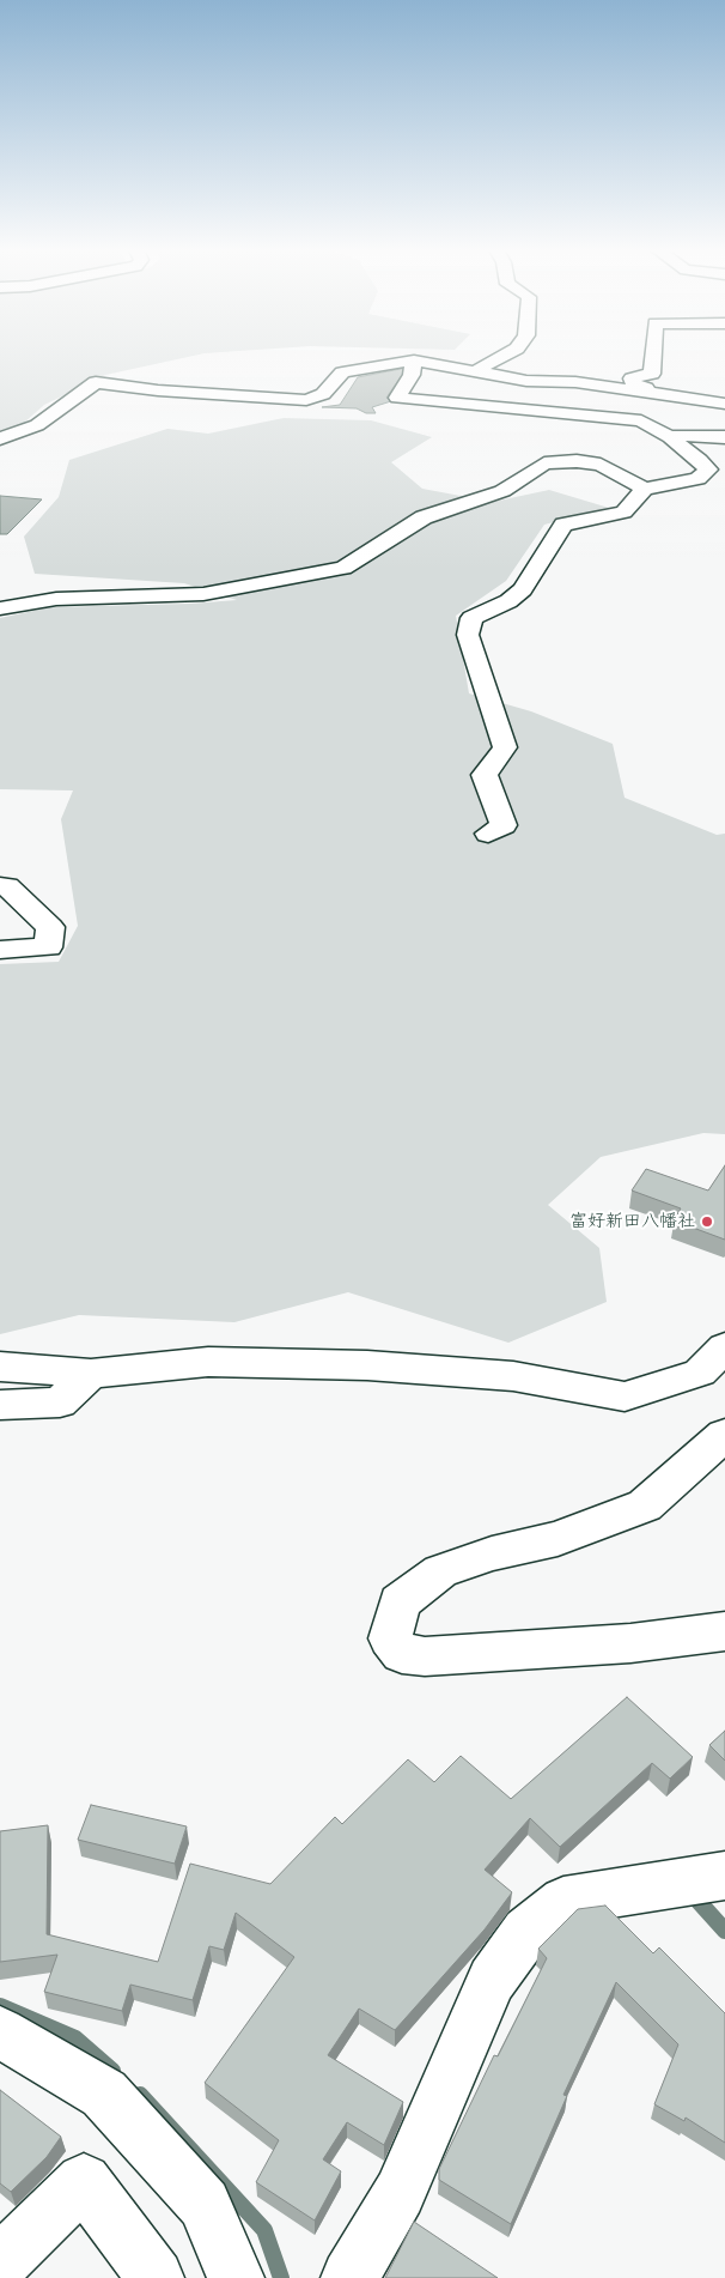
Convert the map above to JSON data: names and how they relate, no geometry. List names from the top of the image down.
{
  "places": ["富好新田八幡社"]
}
